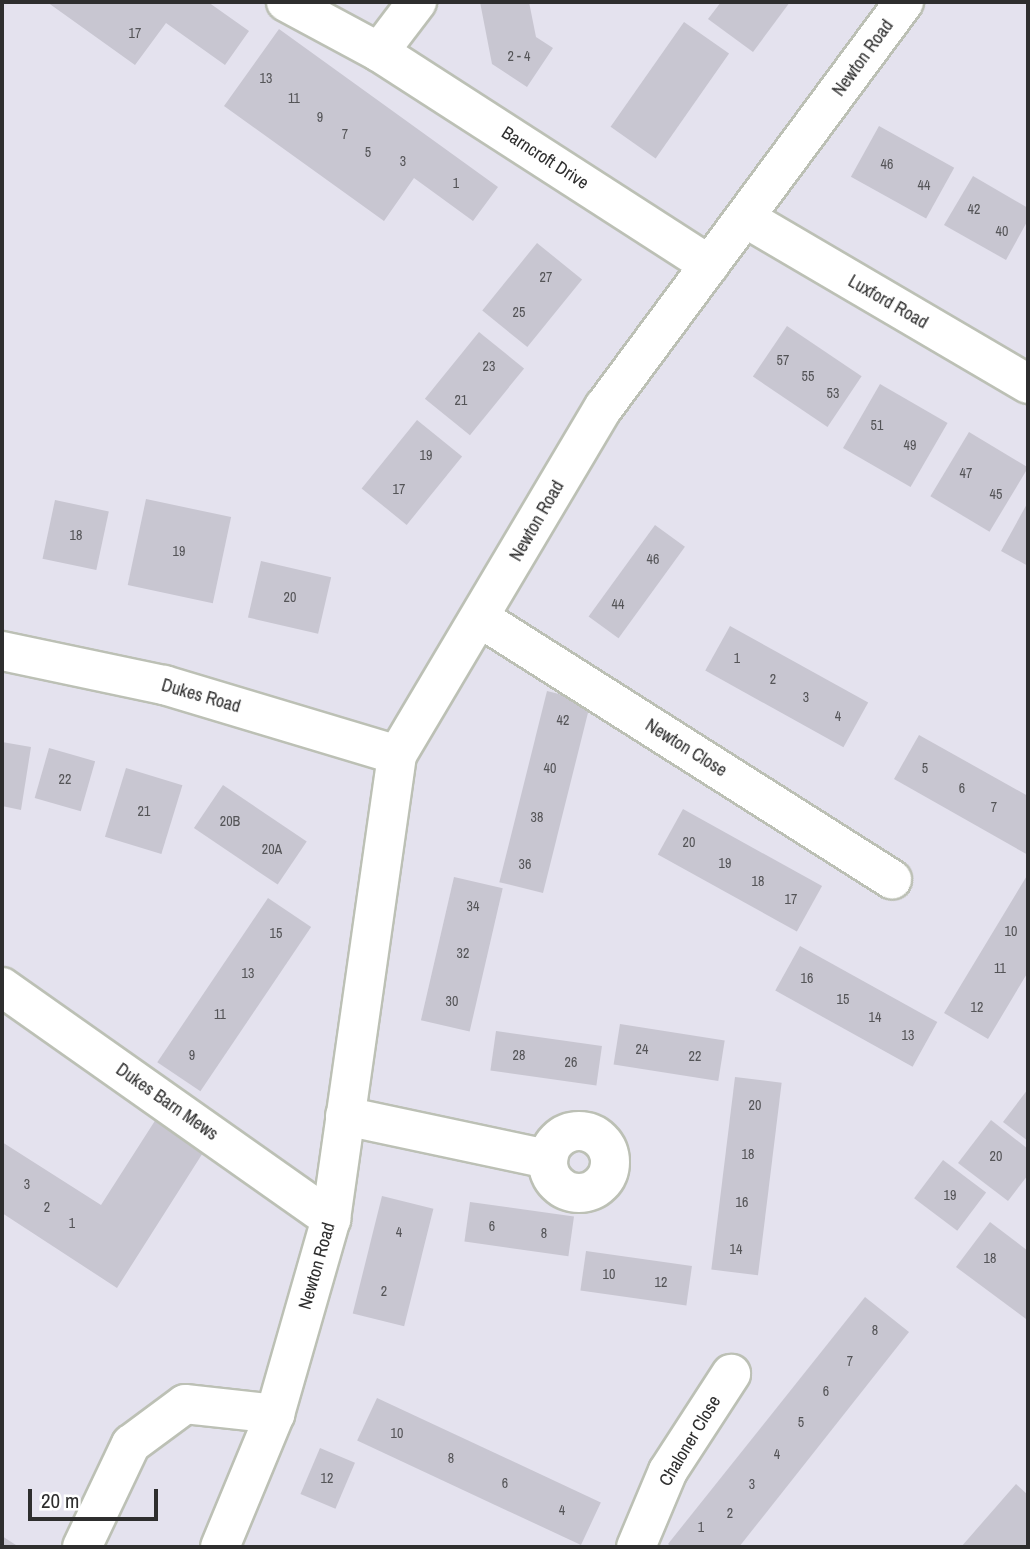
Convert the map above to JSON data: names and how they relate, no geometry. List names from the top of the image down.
{
  "streets": {
    "street": [
      "Newton Road",
      "Barncroft Drive",
      "Luxford Road",
      "Dukes Road",
      "Newton Close",
      "Dukes Barn Mews",
      "Chaloner Close"
    ]
  },
  "crossings": [
    ["Newton Road", "Barncroft Drive"],
    ["Newton Road", "Luxford Road"],
    ["Newton Road", "Dukes Road"],
    ["Newton Road", "Newton Close"],
    ["Newton Road", "Dukes Barn Mews"]
  ],
  "house_numbers": [
    "17",
    "2 - 4",
    "13",
    "11",
    "9",
    "7",
    "5",
    "3",
    "46",
    "1",
    "44",
    "42",
    "40",
    "27",
    "25",
    "57",
    "23",
    "55",
    "53",
    "21",
    "51",
    "49",
    "19",
    "47",
    "17",
    "45",
    "18",
    "19",
    "46",
    "20",
    "44",
    "1",
    "2",
    "3",
    "4",
    "42",
    "40",
    "5",
    "22",
    "6",
    "7",
    "21",
    "38",
    "20B",
    "20",
    "20A",
    "19",
    "36",
    "18",
    "17",
    "34",
    "10",
    "15",
    "32",
    "11",
    "13",
    "16",
    "15",
    "30",
    "12",
    "11",
    "14",
    "13",
    "24",
    "9",
    "28",
    "22",
    "26",
    "20",
    "18",
    "20",
    "3",
    "19",
    "16",
    "2",
    "1",
    "6",
    "4",
    "8",
    "14",
    "18",
    "10",
    "12",
    "2",
    "8",
    "7",
    "6",
    "5",
    "10",
    "4",
    "8",
    "12",
    "6",
    "3",
    "4",
    "2",
    "1"
  ],
  "scale_bar": "20 m"
}
